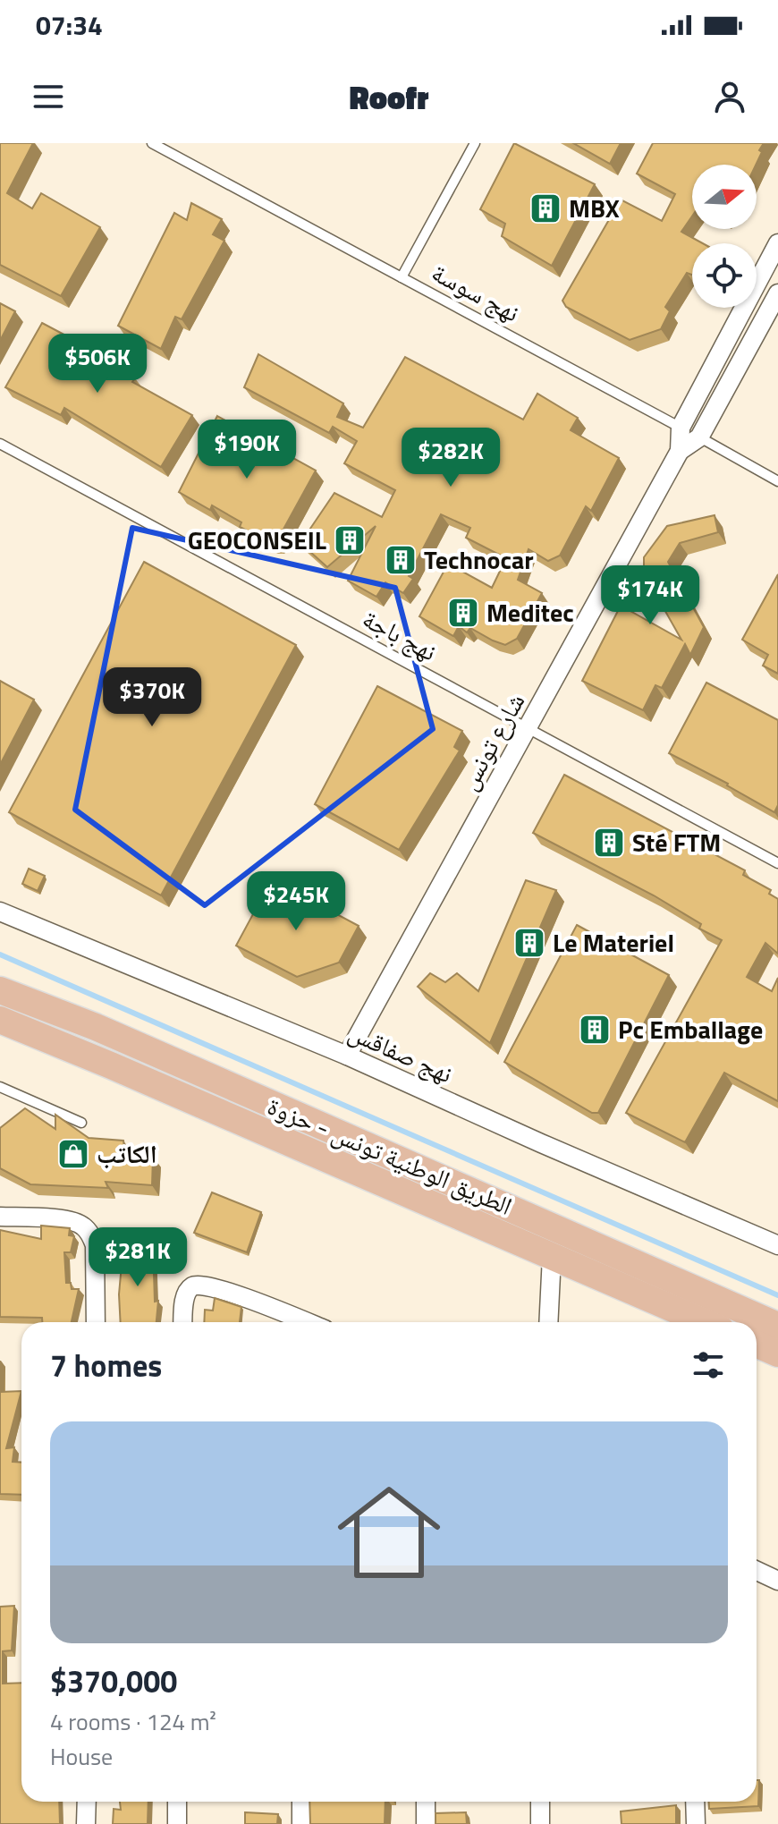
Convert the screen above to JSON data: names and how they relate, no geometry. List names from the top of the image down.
{
  "streets": {
    "main road": ["الطريق الوطنية تونس - حزوة"],
    "street": ["شارع تونس", "نهج صفاقس"],
    "lane": ["نهج سوسة", "نهج باجة"]
  },
  "crossings": [
    ["نهج باجة", "شارع تونس"],
    ["شارع تونس", "نهج صفاقس"]
  ],
  "places": {
    "building": [
      "MBX",
      "GEOCONSEIL",
      "Technocar",
      "Meditec",
      "Sté FTM",
      "Le Materiel",
      "Pc Emballage"
    ],
    "shop": ["الكاتب"]
  },
  "north": "right",
  "page": {
    "status": "07:34",
    "header": "Roofr",
    "price": [
      "$506K",
      "$190K",
      "$282K",
      "$174K",
      "$370K",
      "$245K",
      "$281K"
    ],
    "heading": "7 homes",
    "list": [
      {
        "name": "$370,000",
        "note": "4 rooms · 124 m² · House"
      }
    ]
  }
}
